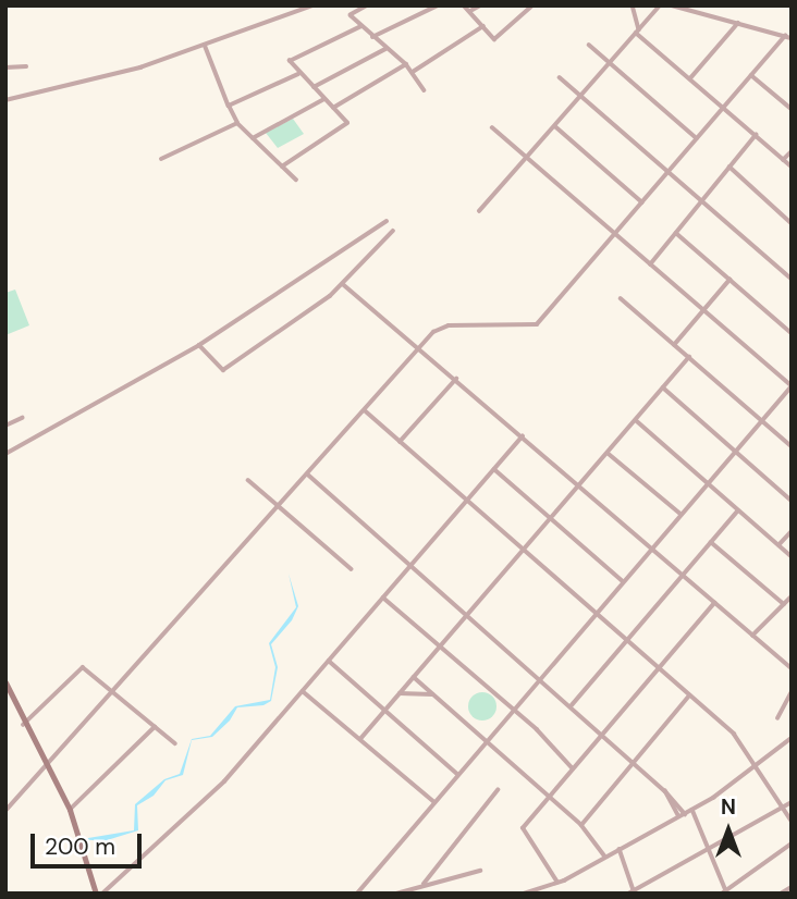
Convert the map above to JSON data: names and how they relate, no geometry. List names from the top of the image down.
{
  "scale_bar": "200 m",
  "north": "top"
}
